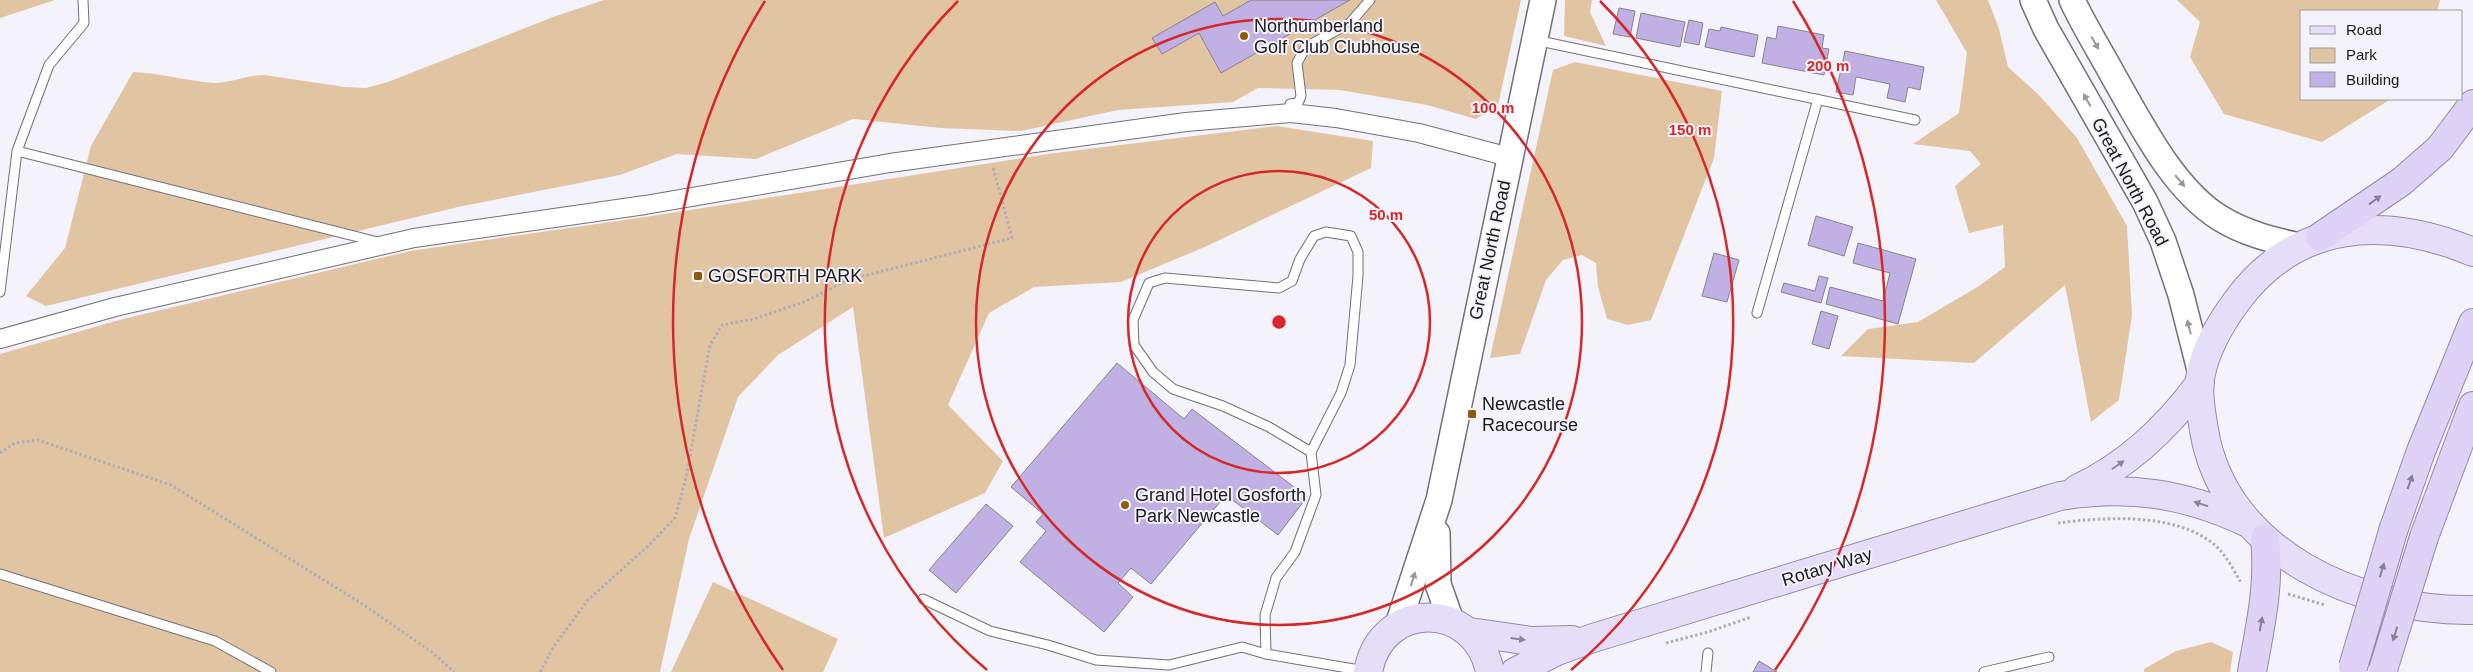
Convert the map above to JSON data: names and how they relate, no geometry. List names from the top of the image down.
{
  "streets": {
    "main road": ["Great North Road", "Rotary Way"]
  },
  "crossings": [
    ["Great North Road", "Rotary Way"]
  ],
  "places": {
    "other": ["Northumberland Golf Club Clubhouse", "Grand Hotel Gosforth Park Newcastle"],
    "transit": ["GOSFORTH PARK", "Newcastle Racecourse"]
  },
  "legend": ["Road", "Park", "Building"],
  "rings": [
    "200 m",
    "100 m",
    "150 m",
    "50 m"
  ]
}
